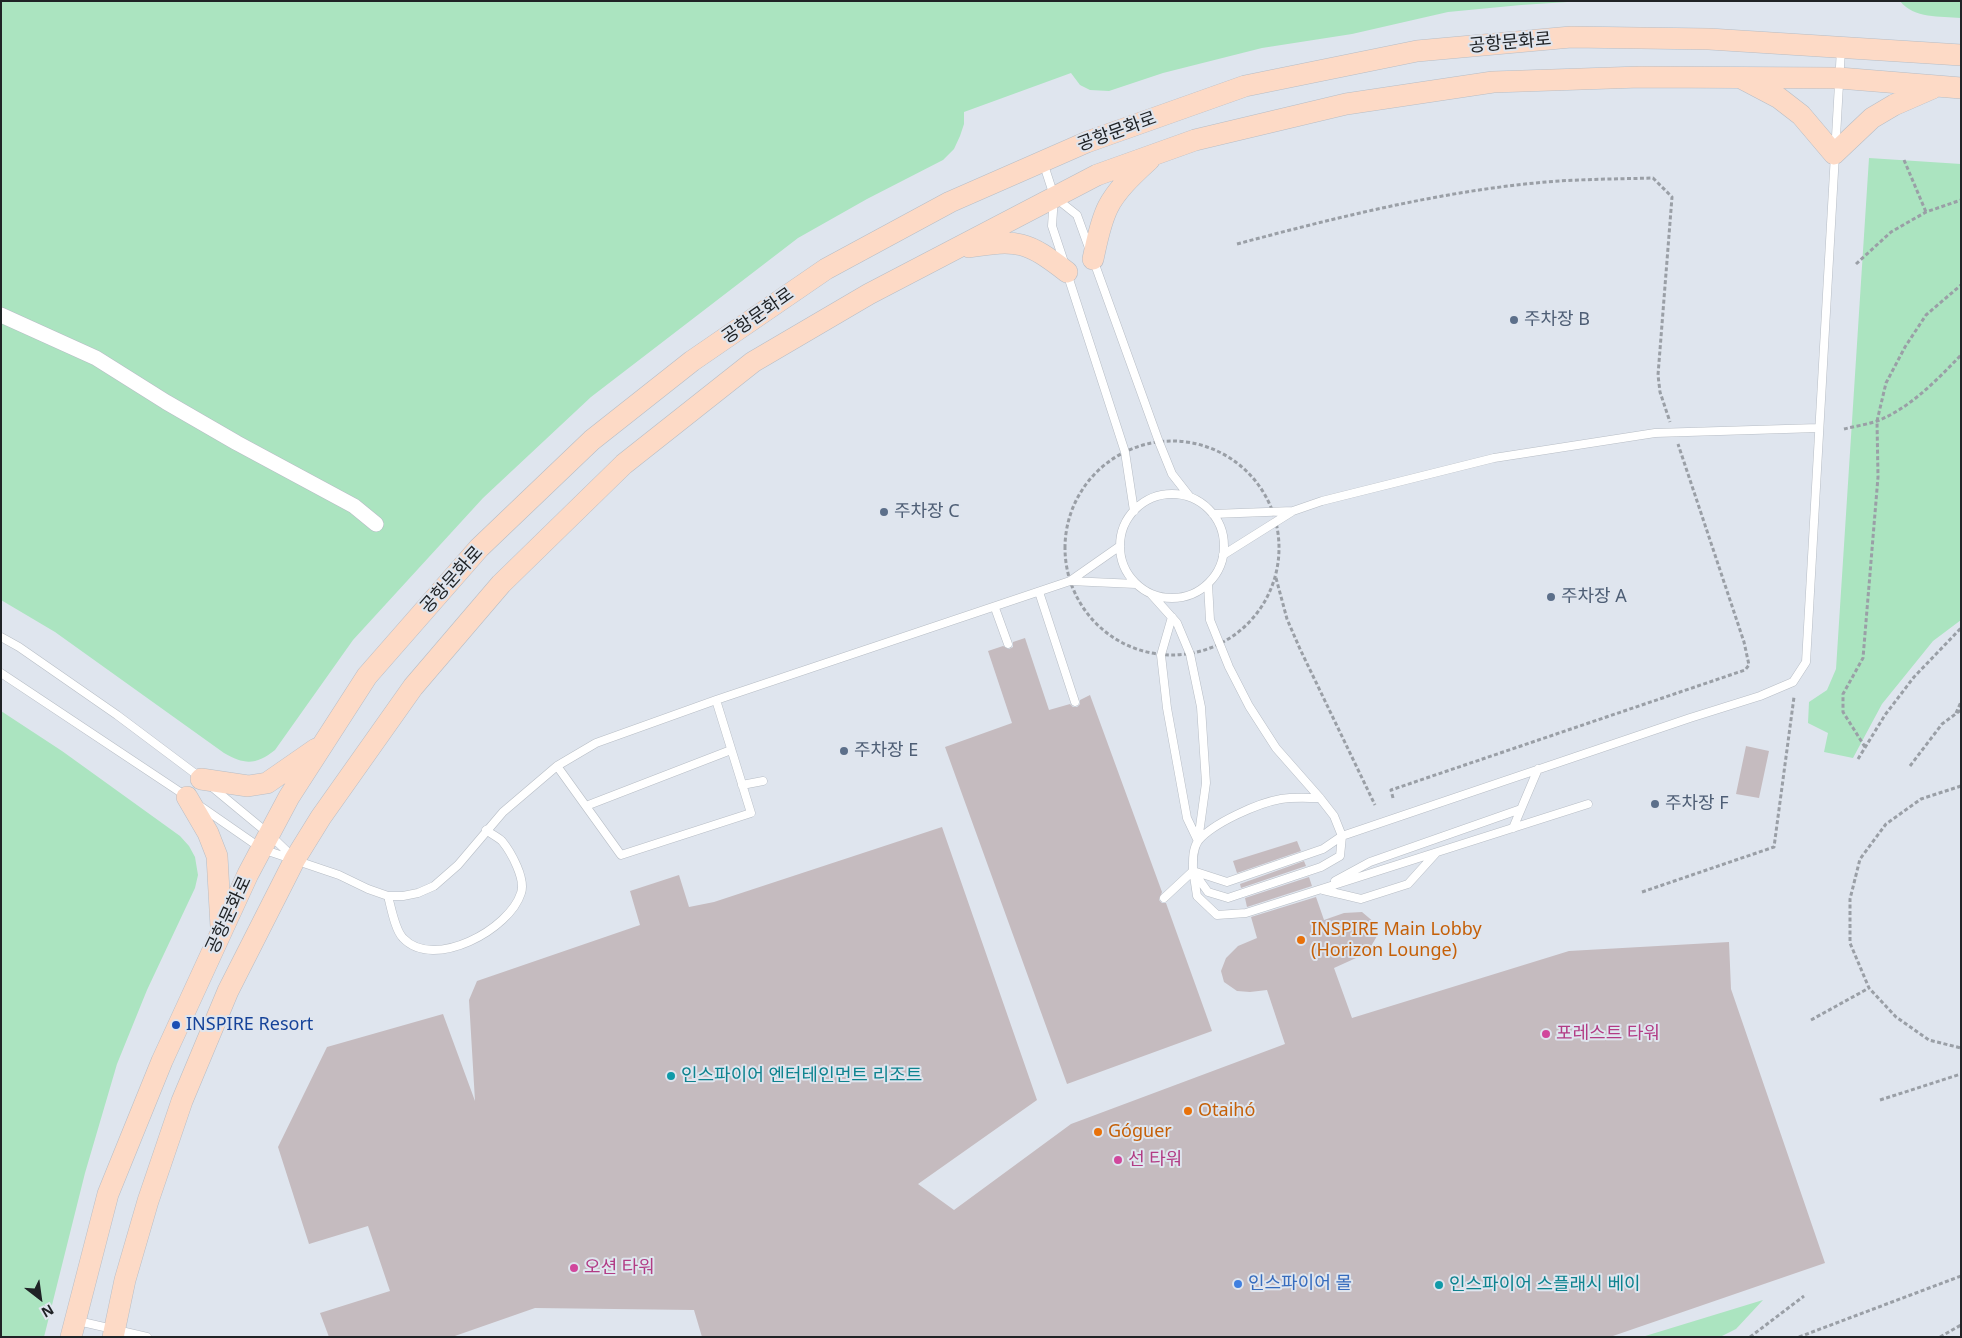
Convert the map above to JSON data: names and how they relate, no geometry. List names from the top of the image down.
{
  "streets": {
    "street": ["공항문화로"]
  },
  "places": [
    "주차장 B",
    "주차장 C",
    "주차장 A",
    "주차장 E",
    "주차장 F",
    "INSPIRE Main Lobby (Horizon Lounge)",
    "INSPIRE Resort",
    "포레스트 타워",
    "인스파이어 엔터테인먼트 리조트",
    "Otaihó",
    "Góguer",
    "선 타워",
    "오션 타워",
    "인스파이어 몰",
    "인스파이어 스플래시 베이"
  ],
  "north": "bottom right"
}
